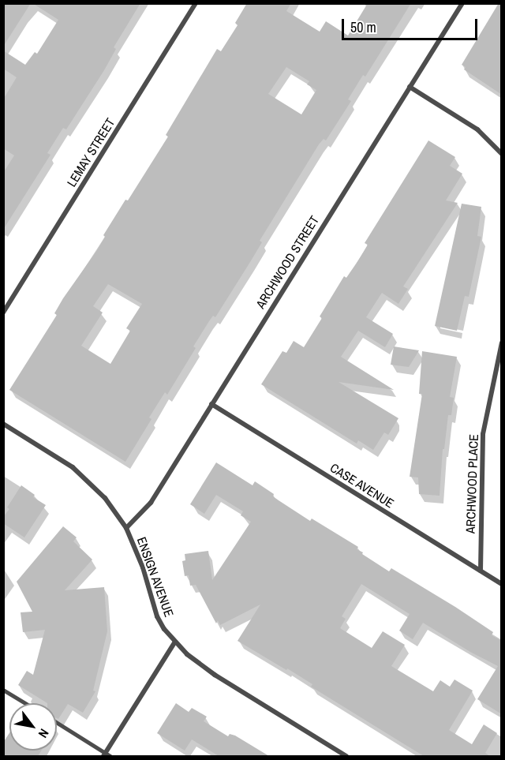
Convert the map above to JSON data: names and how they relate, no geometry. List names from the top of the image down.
{
  "streets": {
    "street": [
      "LEMAY STREET",
      "ARCHWOOD STREET",
      "ARCHWOOD PLACE",
      "CASE AVENUE",
      "ENSIGN AVENUE"
    ]
  },
  "crossings": [
    ["ARCHWOOD STREET", "CASE AVENUE"],
    ["ARCHWOOD STREET", "ENSIGN AVENUE"],
    ["ARCHWOOD PLACE", "CASE AVENUE"]
  ],
  "scale_bar": "50 m",
  "north": "bottom right"
}
